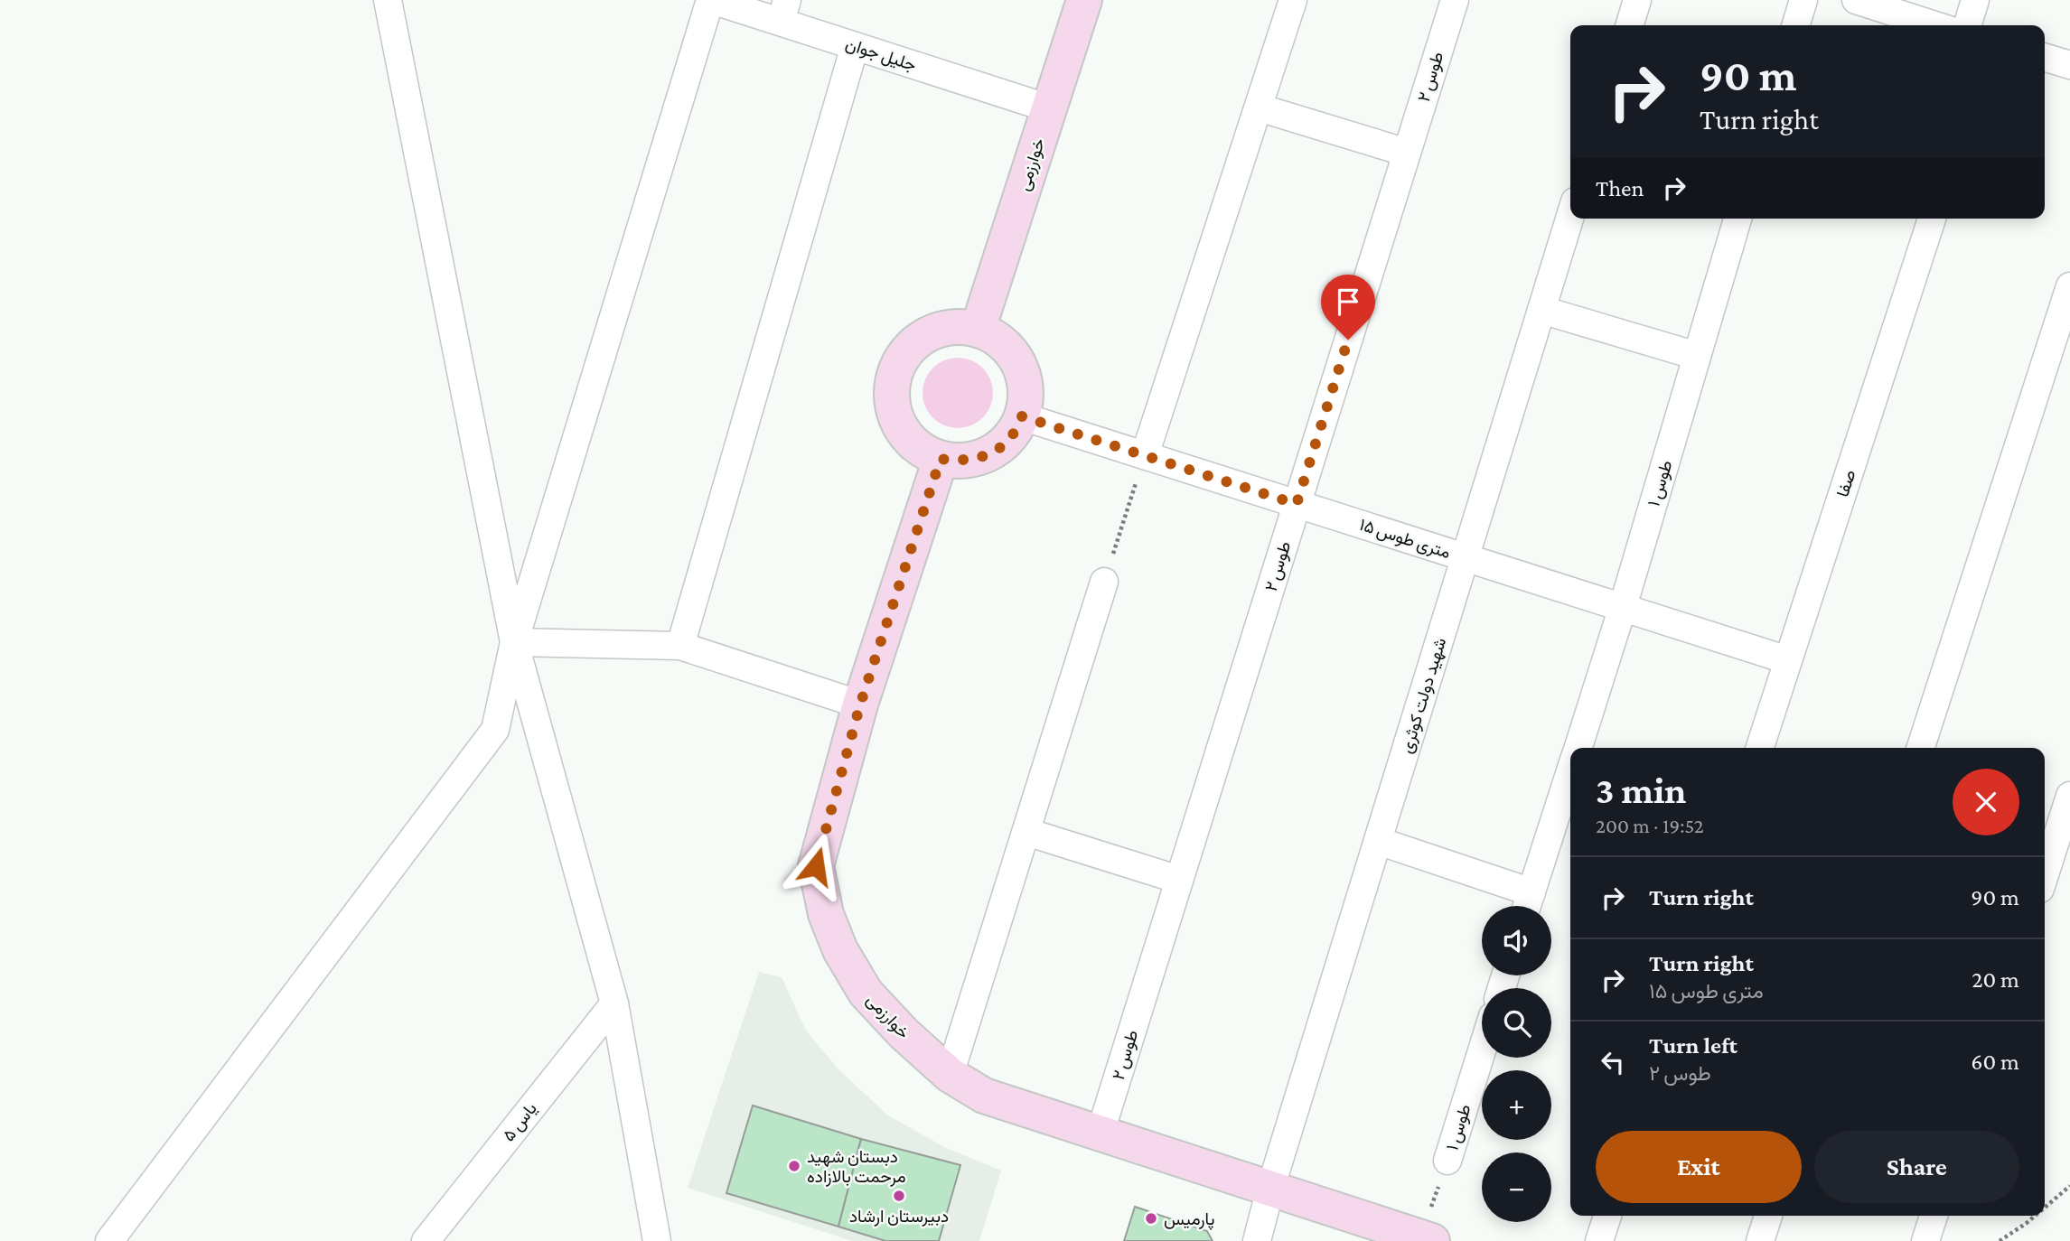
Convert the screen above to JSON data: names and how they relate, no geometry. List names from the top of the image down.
{
  "streets": {
    "street": [
      "جلیل جوان",
      "طوس ۲",
      "خوارزمی",
      "طوس ۱",
      "صفا",
      "۱۵ متری طوس",
      "شهید دولت کوثری",
      "یاس ۵"
    ]
  },
  "crossings": [
    ["جلیل جوان", "خوارزمی"],
    ["طوس ۲", "خوارزمی"],
    ["طوس ۲", "۱۵ متری طوس"],
    ["خوارزمی", "طوس ۱"],
    ["خوارزمی", "۱۵ متری طوس"],
    ["خوارزمی", "شهید دولت کوثری"],
    ["طوس ۱", "۱۵ متری طوس"],
    ["صفا", "۱۵ متری طوس"],
    ["۱۵ متری طوس", "شهید دولت کوثری"]
  ],
  "places": ["دبستان شهید مرحمت بالازاده", "دبیرستان ارشاد", "پارمیس"],
  "page": {
    "turn": ["90 m", "Turn right"],
    "then": "Then",
    "heading": ["3 min", "200 m · 19:52"],
    "list": [
      {
        "name": "Turn right",
        "value": "90 m"
      },
      {
        "name": "Turn right",
        "note": "۱۵ متری طوس",
        "value": "20 m"
      },
      {
        "name": "Turn left",
        "note": "طوس ۲",
        "value": "60 m"
      }
    ],
    "map_buttons": ["+", "−"],
    "buttons": ["Exit", "Share"]
  }
}
